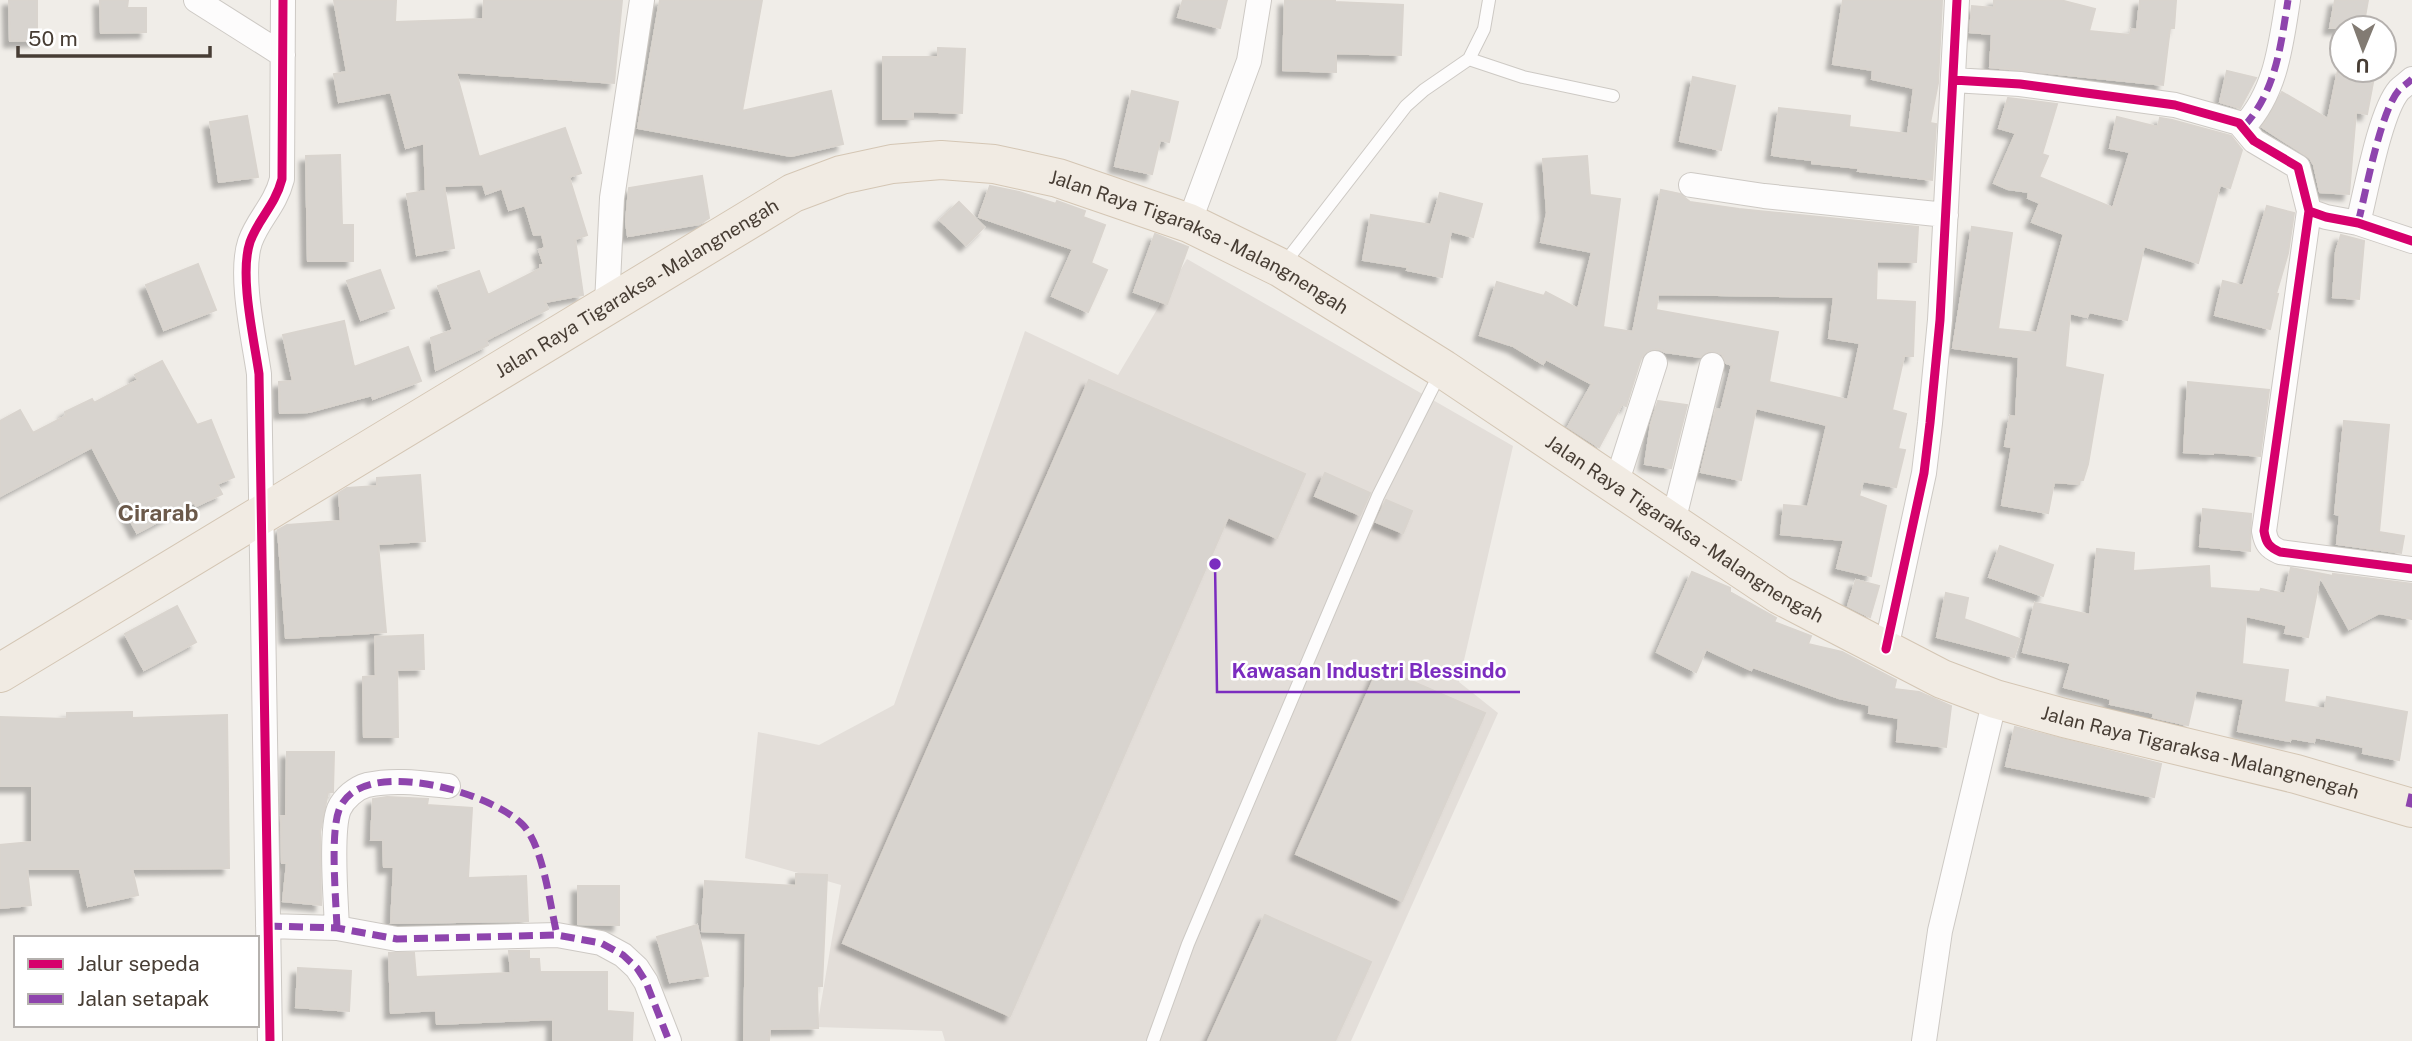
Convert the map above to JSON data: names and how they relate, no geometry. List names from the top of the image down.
{
  "streets": {
    "main road": ["Jalan Raya Tigaraksa - Malangnengah"]
  },
  "districts": ["Cirarab"],
  "places": ["Kawasan Industri Blessindo"],
  "legend": ["Jalur sepeda", "Jalan setapak"],
  "scale_bar": "50 m",
  "north": "bottom"
}
